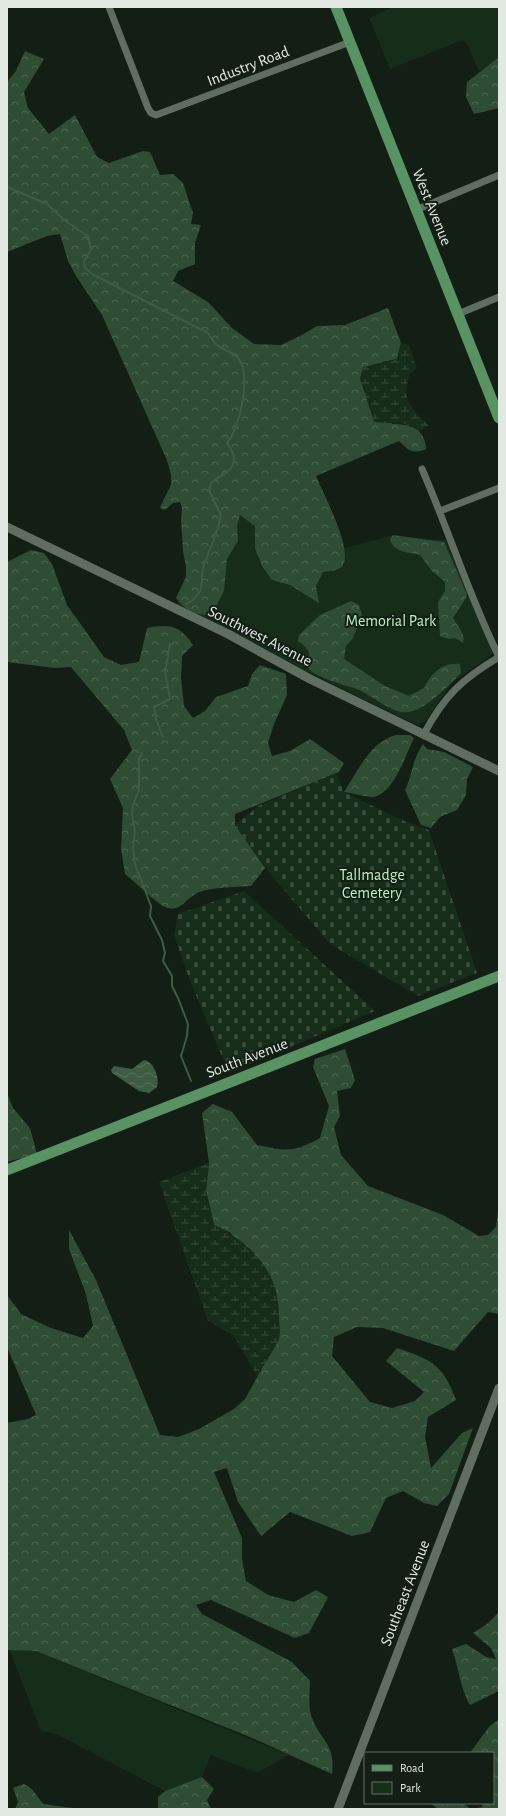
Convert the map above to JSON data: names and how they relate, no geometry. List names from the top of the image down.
{
  "streets": {
    "main road": ["West Avenue", "South Avenue"],
    "street": ["Industry Road", "Southwest Avenue", "Southeast Avenue"]
  },
  "crossings": [
    ["Industry Road", "West Avenue"]
  ],
  "parks": ["Memorial Park", "Tallmadge Cemetery"],
  "legend": ["Road", "Park"]
}
